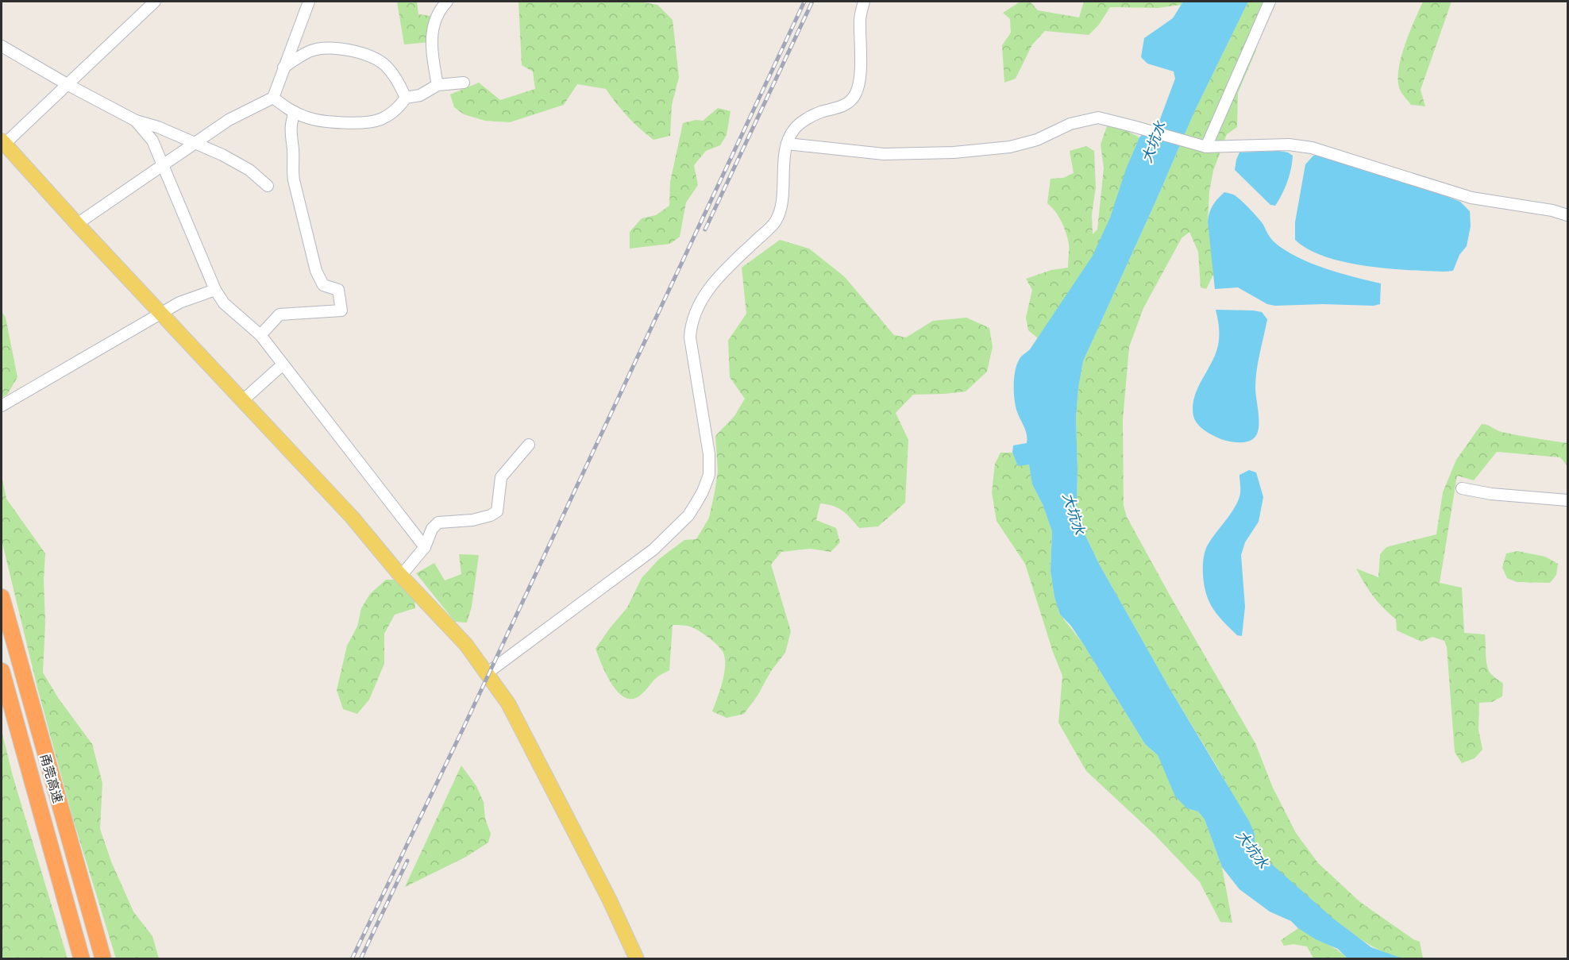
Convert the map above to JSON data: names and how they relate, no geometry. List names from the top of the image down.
{
  "streets": {
    "highway": ["甬莞高速"]
  },
  "water": ["大坑水"]
}
